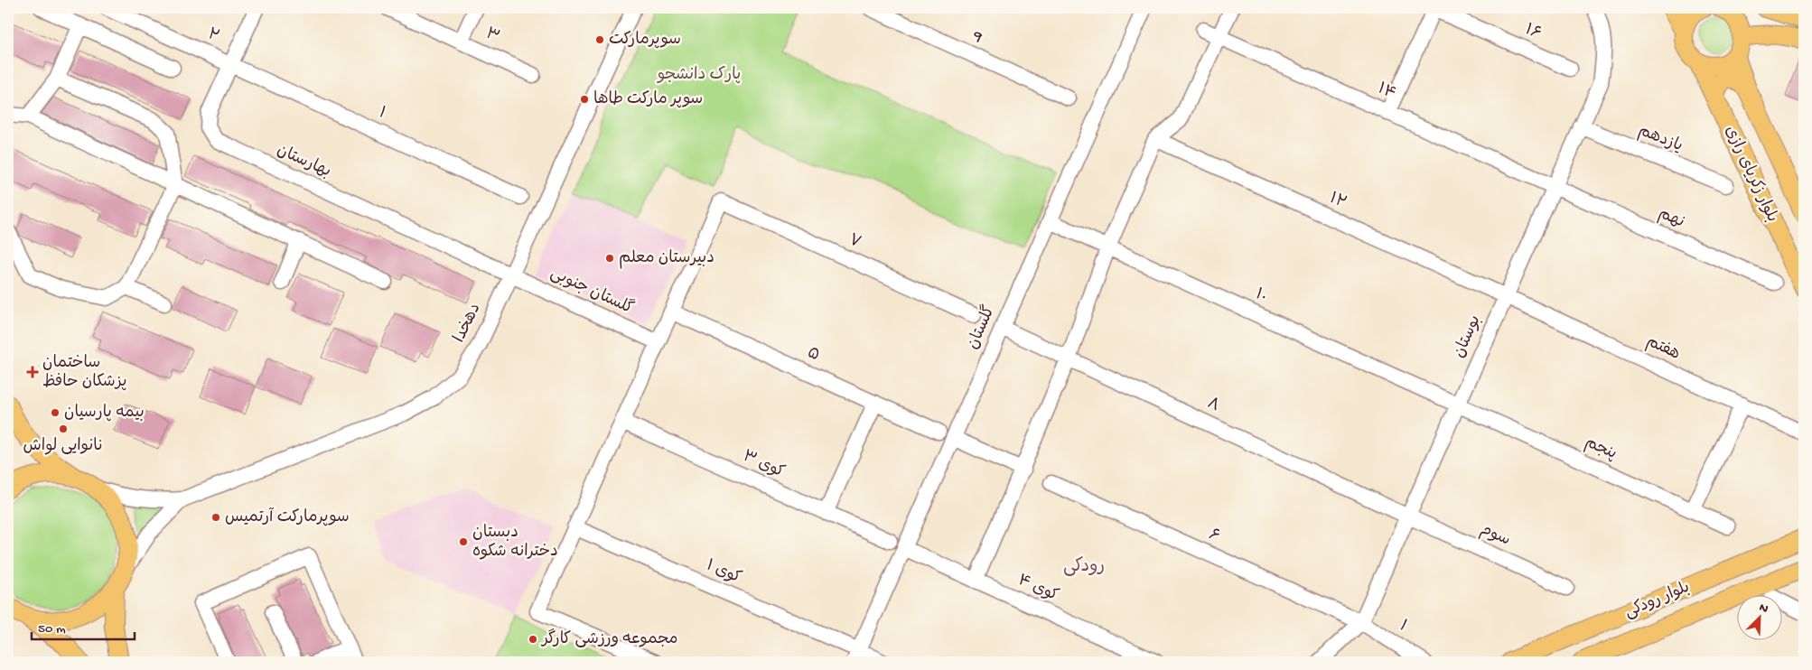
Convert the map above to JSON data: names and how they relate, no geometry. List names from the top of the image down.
{
  "streets": {
    "main road": ["بلوار زکریای رازی", "بلوار رودکی"],
    "street": [
      "۱۶",
      "۲",
      "۳",
      "9",
      "۱۴",
      "۱",
      "یازدهم",
      "بهارستان",
      "۱۲",
      "نهم",
      "۷",
      "گلستان جنوبی",
      "۱۰",
      "دهخدا",
      "گلستان",
      "بوستان",
      "هفتم",
      "۵",
      "۸",
      "پنجم",
      "کوی ۳",
      "سوم",
      "۶",
      "کوی ۱",
      "کوی ۴"
    ]
  },
  "crossings": [
    ["۲", "۱"],
    ["۲", "بهارستان"],
    ["۱۴", "نهم"],
    ["۱۴", "بوستان"],
    ["۱", "بهارستان"],
    ["۱", "بوستان"],
    ["۱", "۶"],
    ["یازدهم", "بوستان"],
    ["بهارستان", "گلستان جنوبی"],
    ["بهارستان", "دهخدا"],
    ["۱۲", "بوستان"],
    ["۱۲", "هفتم"],
    ["نهم", "بوستان"],
    ["۷", "۵"],
    ["گلستان جنوبی", "دهخدا"],
    ["۱۰", "گلستان"],
    ["۱۰", "بوستان"],
    ["۱۰", "پنجم"],
    ["گلستان", "۸"],
    ["گلستان", "کوی ۱"],
    ["گلستان", "کوی ۴"],
    ["بوستان", "هفتم"],
    ["بوستان", "۸"],
    ["بوستان", "پنجم"],
    ["بوستان", "سوم"],
    ["بوستان", "۶"],
    ["۸", "سوم"]
  ],
  "districts": ["رودکی"],
  "parks": ["پارک دانشجو"],
  "places": {
    "other": [
      "سوپرمارکت",
      "سوپر مارکت طاها",
      "دبیرستان معلم",
      "بیمه پارسیان",
      "نانوایی لواش",
      "سوپرمارکت آرتمیس",
      "دبستان دخترانه شکوه",
      "مجموعه ورزشی کارگر"
    ],
    "health": ["ساختمان پزشکان حافظ"]
  },
  "scale_bar": "50 m",
  "north": "top right"
}
